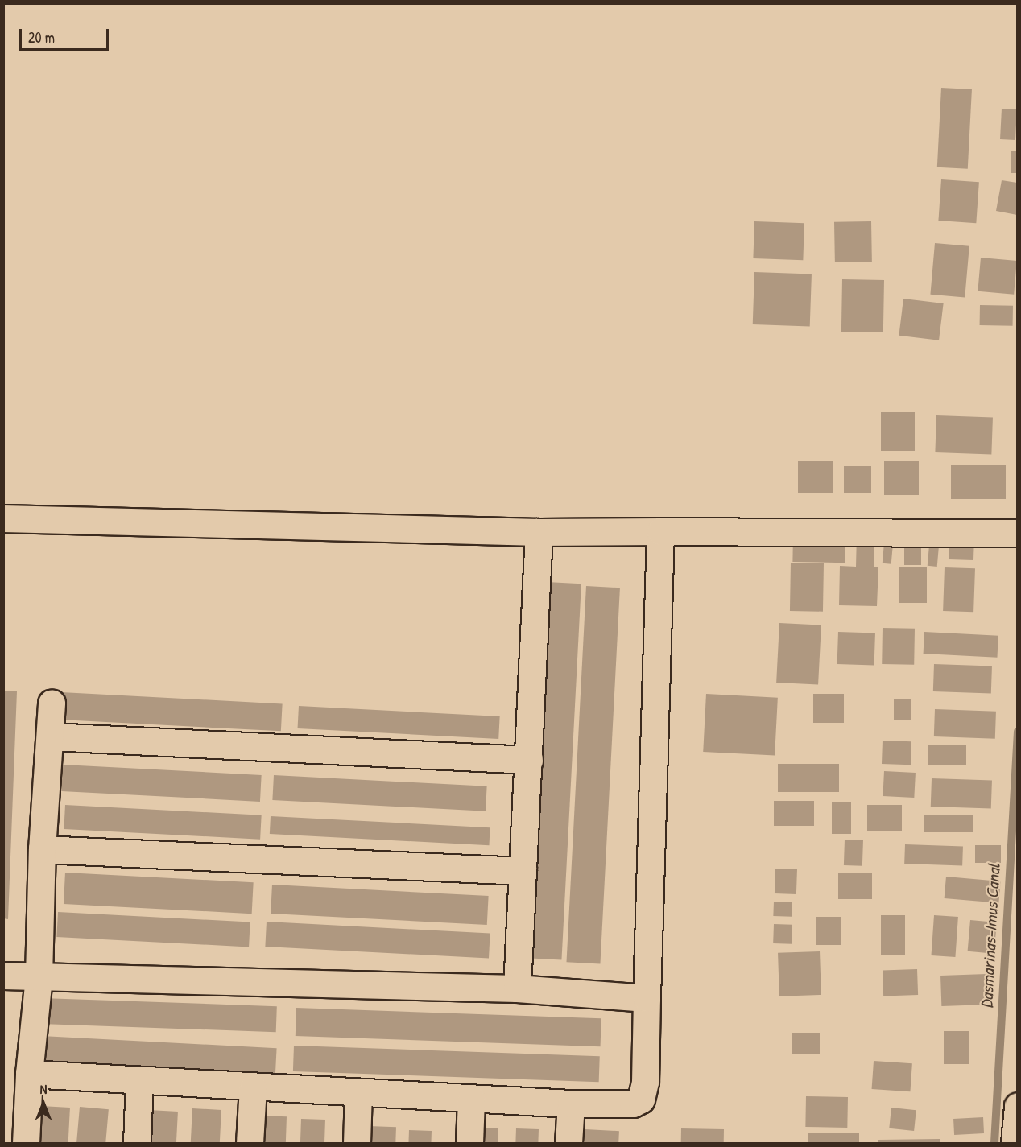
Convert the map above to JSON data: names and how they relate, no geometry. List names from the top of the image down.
{
  "water": ["Dasmarinas-Imus Canal"],
  "scale_bar": "20 m",
  "north": "top"
}
